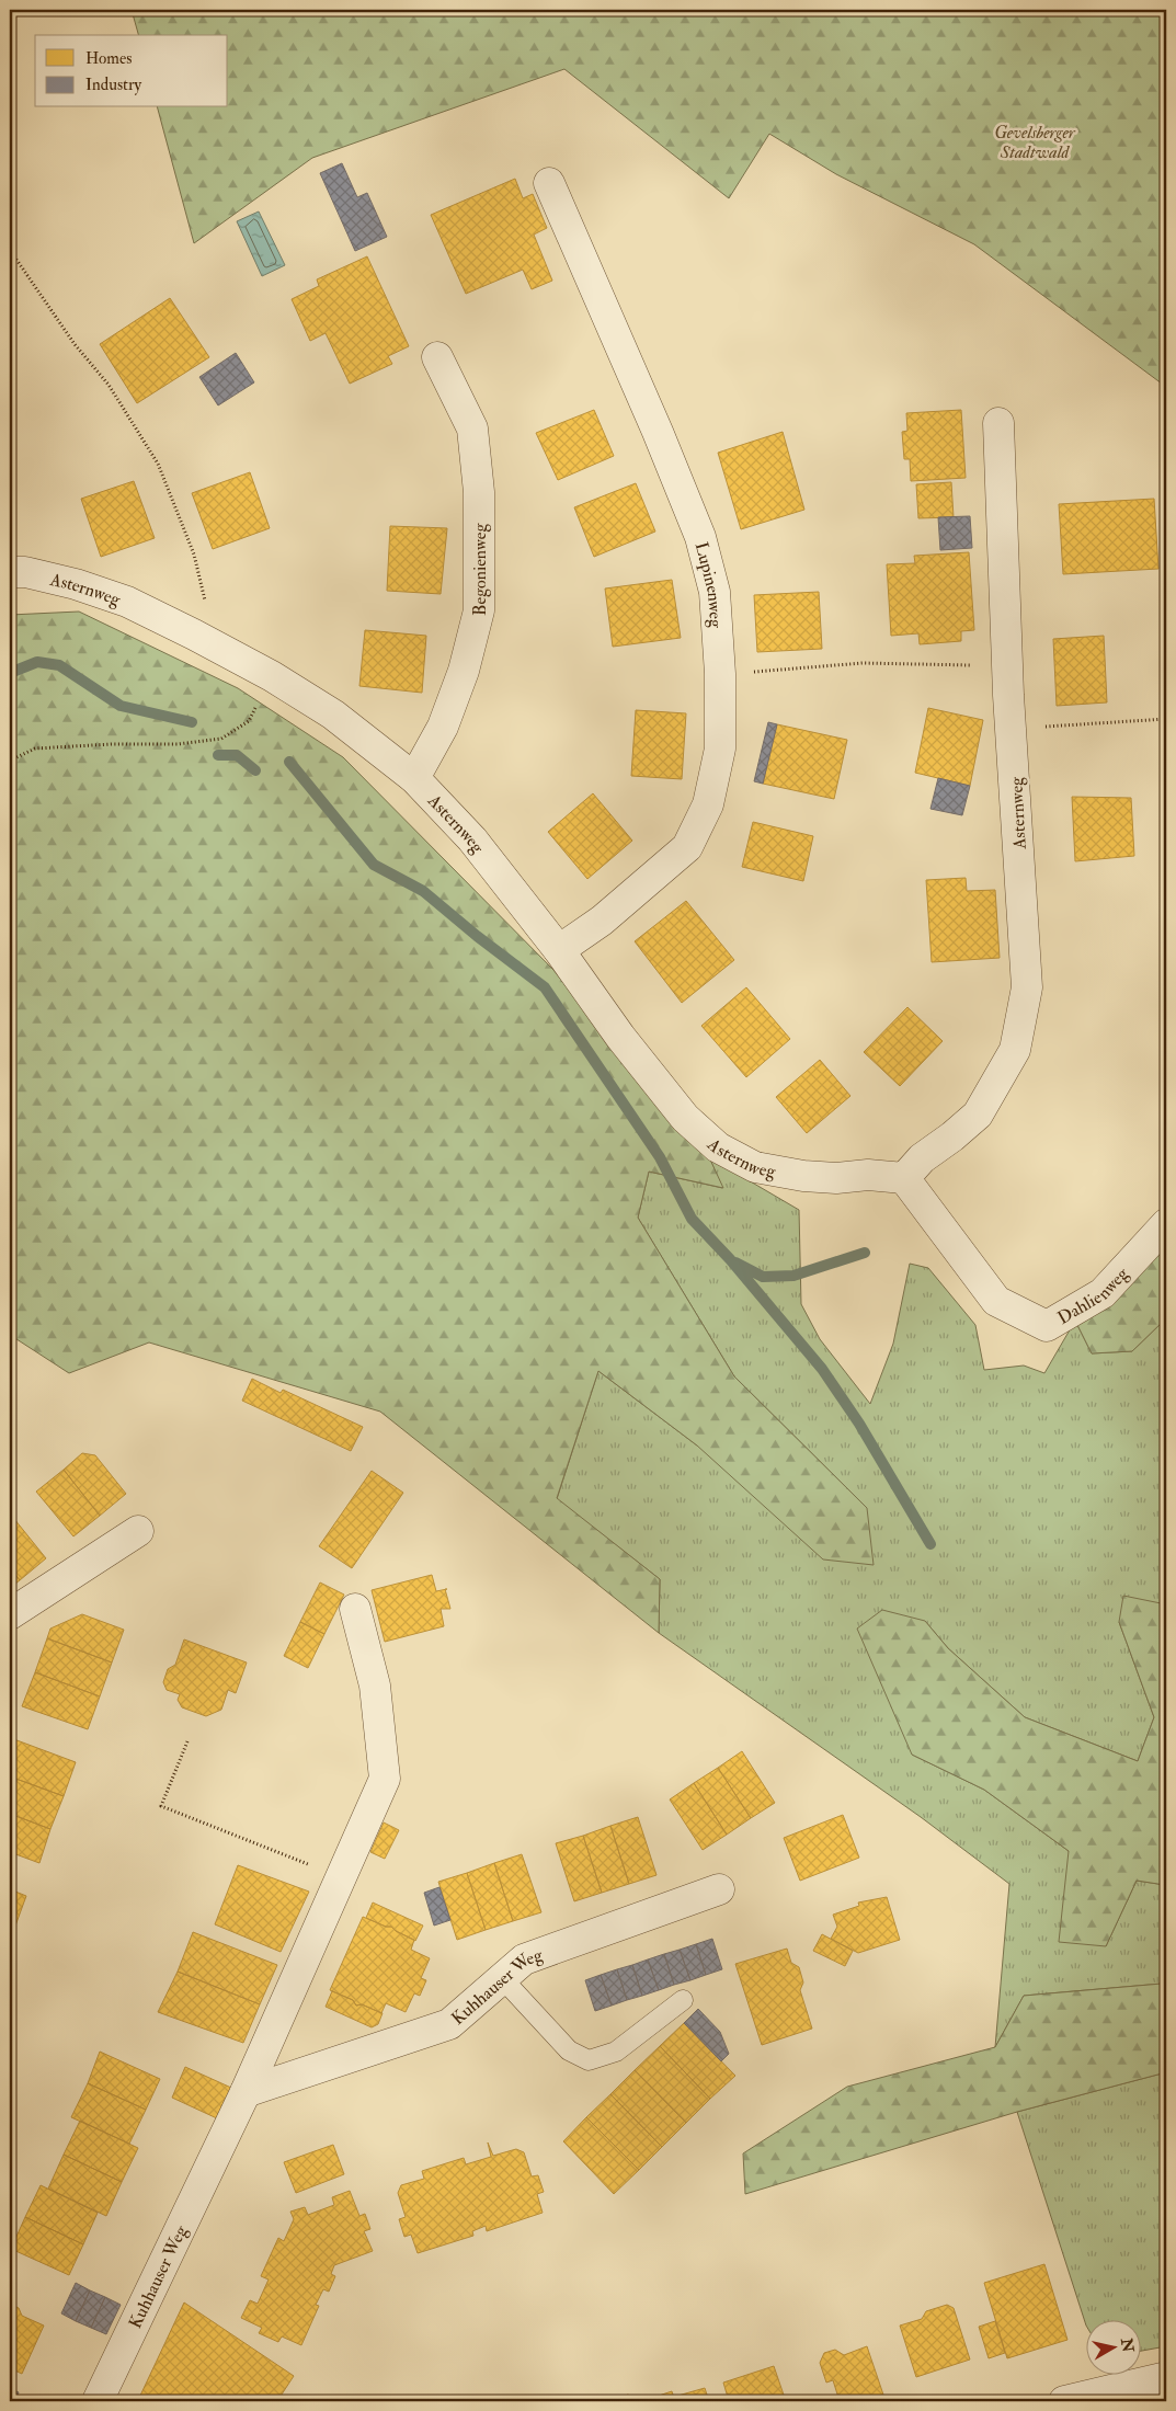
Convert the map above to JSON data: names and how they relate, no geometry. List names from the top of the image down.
{
  "streets": {
    "street": [
      "Begonienweg",
      "Lupinenweg",
      "Asternweg",
      "Dahlienweg",
      "Kuhhauser Weg"
    ]
  },
  "crossings": [
    ["Begonienweg", "Asternweg"],
    ["Lupinenweg", "Asternweg"],
    ["Asternweg", "Dahlienweg"]
  ],
  "parks": ["Gevelsberger Stadtwald"],
  "legend": ["Homes", "Industry"],
  "north": "right"
}
